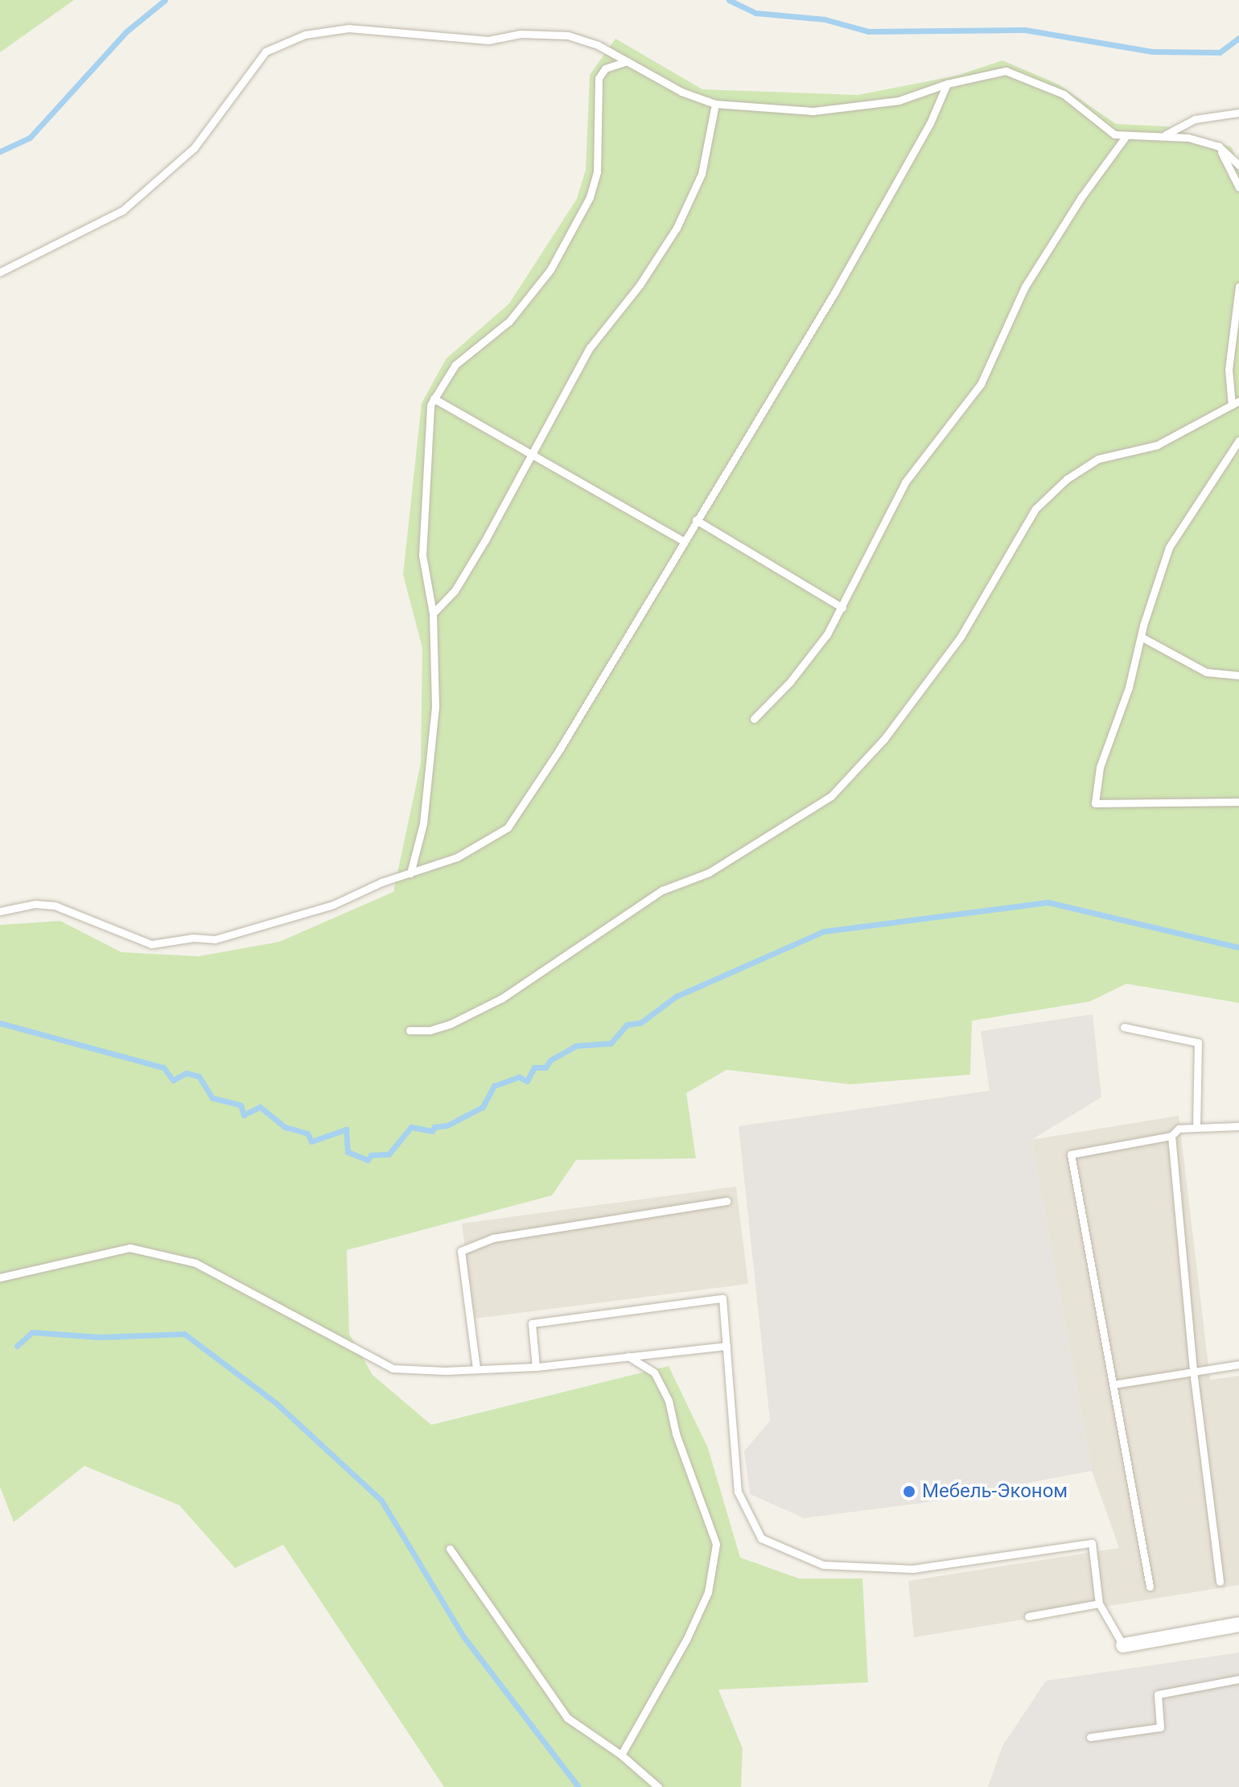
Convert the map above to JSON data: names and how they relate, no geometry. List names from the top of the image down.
{
  "places": ["Мебель-Эконом"]
}
